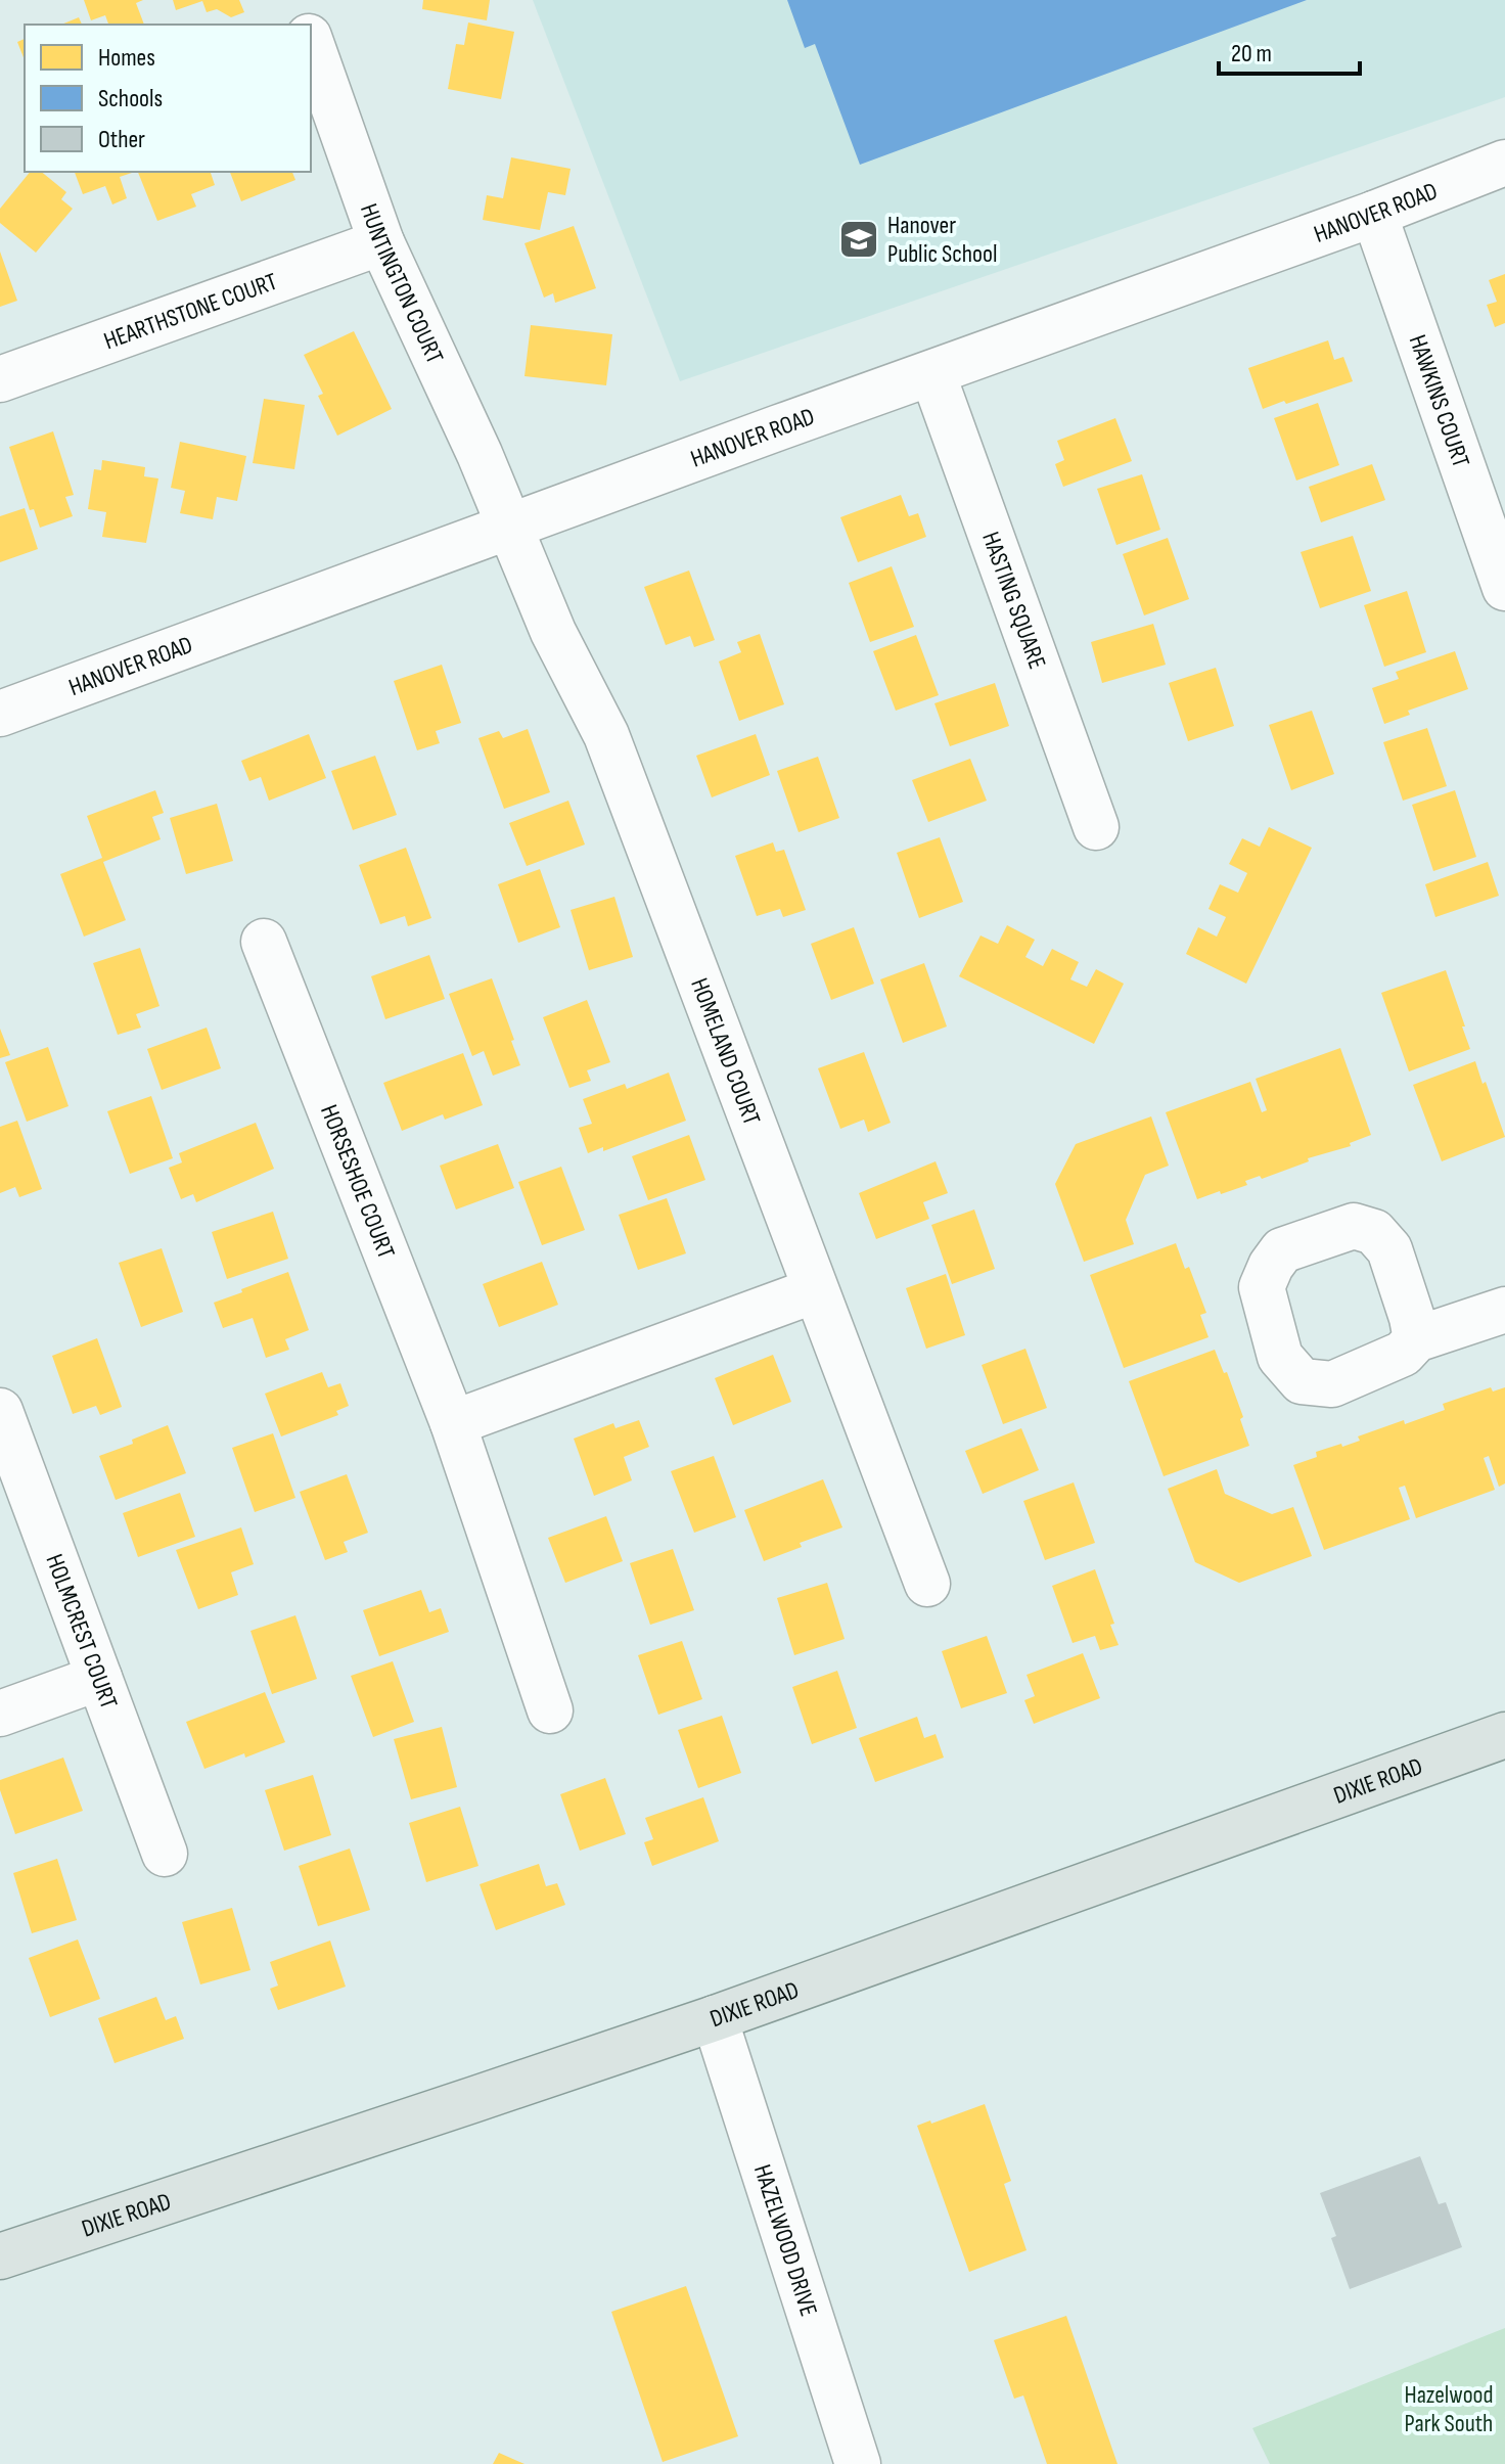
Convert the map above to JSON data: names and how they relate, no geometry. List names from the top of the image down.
{
  "streets": {
    "main road": ["DIXIE ROAD"],
    "street": [
      "HANOVER ROAD",
      "HUNTINGTON COURT",
      "HEARTHSTONE COURT",
      "HAWKINS COURT",
      "HASTING SQUARE",
      "HOMELAND COURT",
      "HORSESHOE COURT",
      "HOLMCREST COURT",
      "HAZELWOOD DRIVE"
    ]
  },
  "crossings": [
    ["HANOVER ROAD", "HUNTINGTON COURT"],
    ["HANOVER ROAD", "HAWKINS COURT"],
    ["HANOVER ROAD", "HASTING SQUARE"],
    ["HANOVER ROAD", "HOMELAND COURT"],
    ["HUNTINGTON COURT", "HEARTHSTONE COURT"],
    ["HUNTINGTON COURT", "HOMELAND COURT"],
    ["DIXIE ROAD", "HAZELWOOD DRIVE"]
  ],
  "parks": ["Hazelwood Park South"],
  "places": {
    "school or university": ["Hanover Public School"]
  },
  "legend": ["Homes", "Schools", "Other"],
  "scale_bar": "20 m"
}
